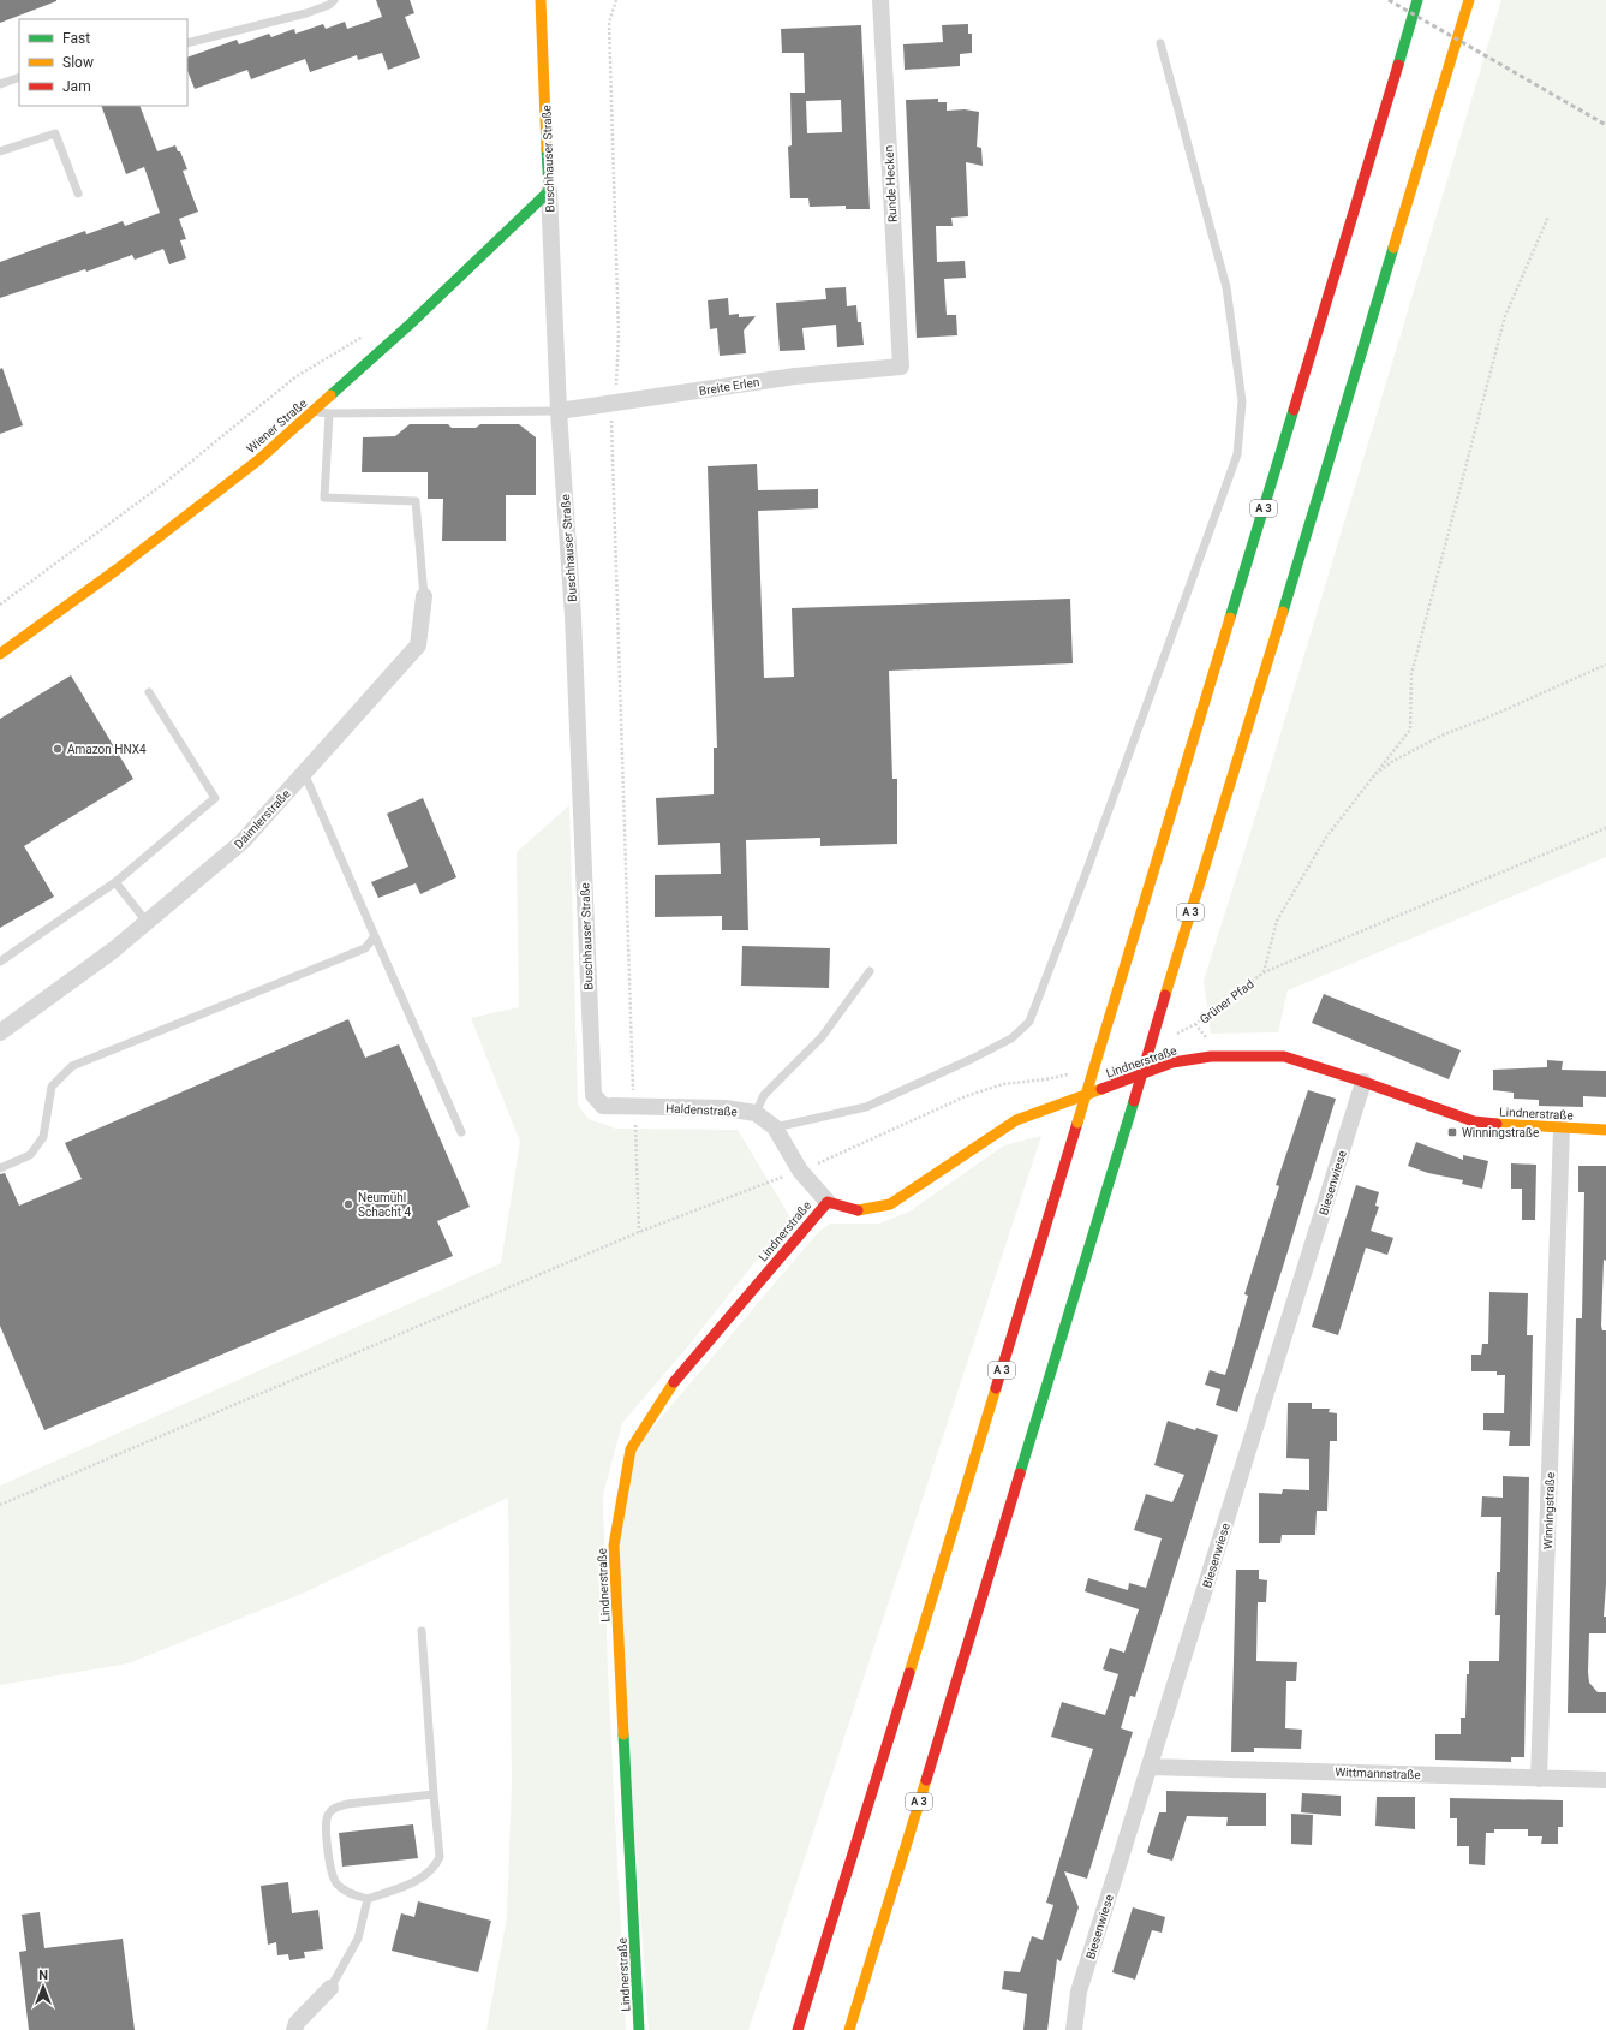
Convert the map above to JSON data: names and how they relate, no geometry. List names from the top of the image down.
{
  "streets": {
    "main road": [
      "Buschhauser Straße",
      "Wiener Straße",
      "A 3",
      "Lindnerstraße"
    ],
    "street": [
      "Runde Hecken",
      "Breite Erlen",
      "Daimlerstraße",
      "Haldenstraße",
      "Biesenwiese",
      "Winningstraße",
      "Wittmannstraße"
    ],
    "path": ["Grüner Pfad"]
  },
  "crossings": [
    ["Buschhauser Straße", "Breite Erlen"],
    ["Buschhauser Straße", "Wiener Straße"],
    ["Buschhauser Straße", "Haldenstraße"],
    ["Runde Hecken", "Breite Erlen"],
    ["Lindnerstraße", "Haldenstraße"],
    ["Lindnerstraße", "Biesenwiese"],
    ["Lindnerstraße", "Winningstraße"],
    ["Biesenwiese", "Wittmannstraße"],
    ["Winningstraße", "Wittmannstraße"]
  ],
  "places": {
    "other": ["Amazon HNX4", "Neumühl Schacht 4"],
    "transit": ["Winningstraße"]
  },
  "legend": ["Fast", "Slow", "Jam"],
  "north": "top"
}
